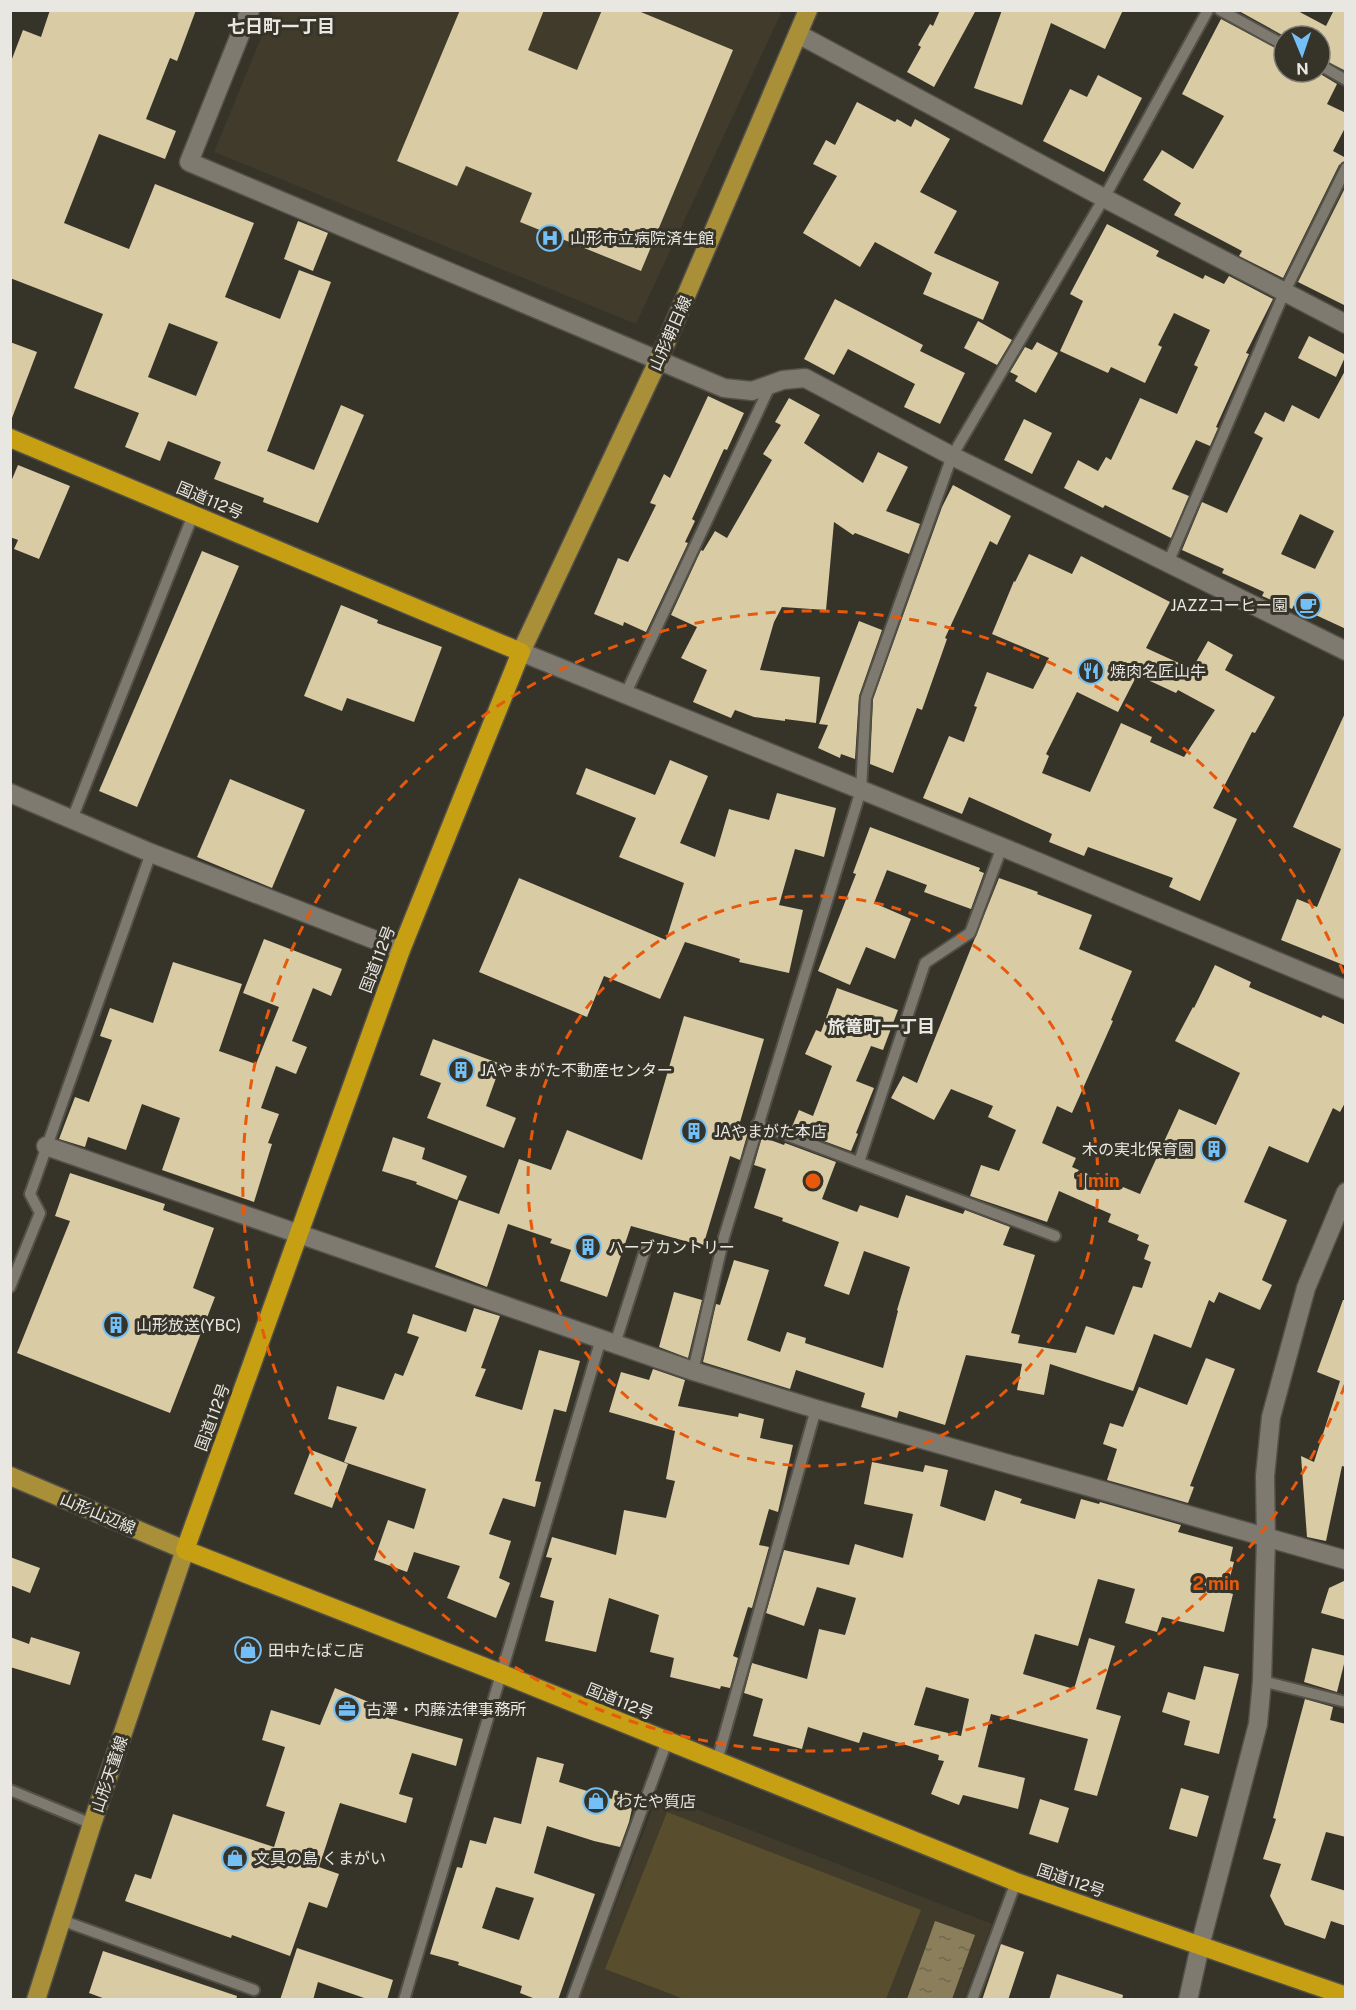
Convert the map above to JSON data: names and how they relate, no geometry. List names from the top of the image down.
{
  "streets": {
    "highway": ["国道112号"],
    "main road": ["山形朝日線", "山形山辺線", "山形天童線"]
  },
  "crossings": [
    ["山形朝日線", "国道112号"],
    ["国道112号", "山形山辺線"],
    ["国道112号", "山形天童線"],
    ["山形山辺線", "山形天童線"]
  ],
  "districts": ["七日町一丁目", "旅篭町一丁目"],
  "places": {
    "hospital": ["山形市立病院済生館"],
    "cafe": ["JAZZコーヒー園"],
    "restaurant": ["焼肉名匠山牛"],
    "building": [
      "JAやまがた不動産センター",
      "JAやまがた本店",
      "木の実北保育園",
      "ハーブカントリー",
      "山形放送(YBC)"
    ],
    "shop": ["田中たばこ店", "わたや質店", "文具の島 くまがい"],
    "office": ["古澤・内藤法律事務所"]
  },
  "north": "bottom",
  "rings": ["1 min", "2 min"]
}
